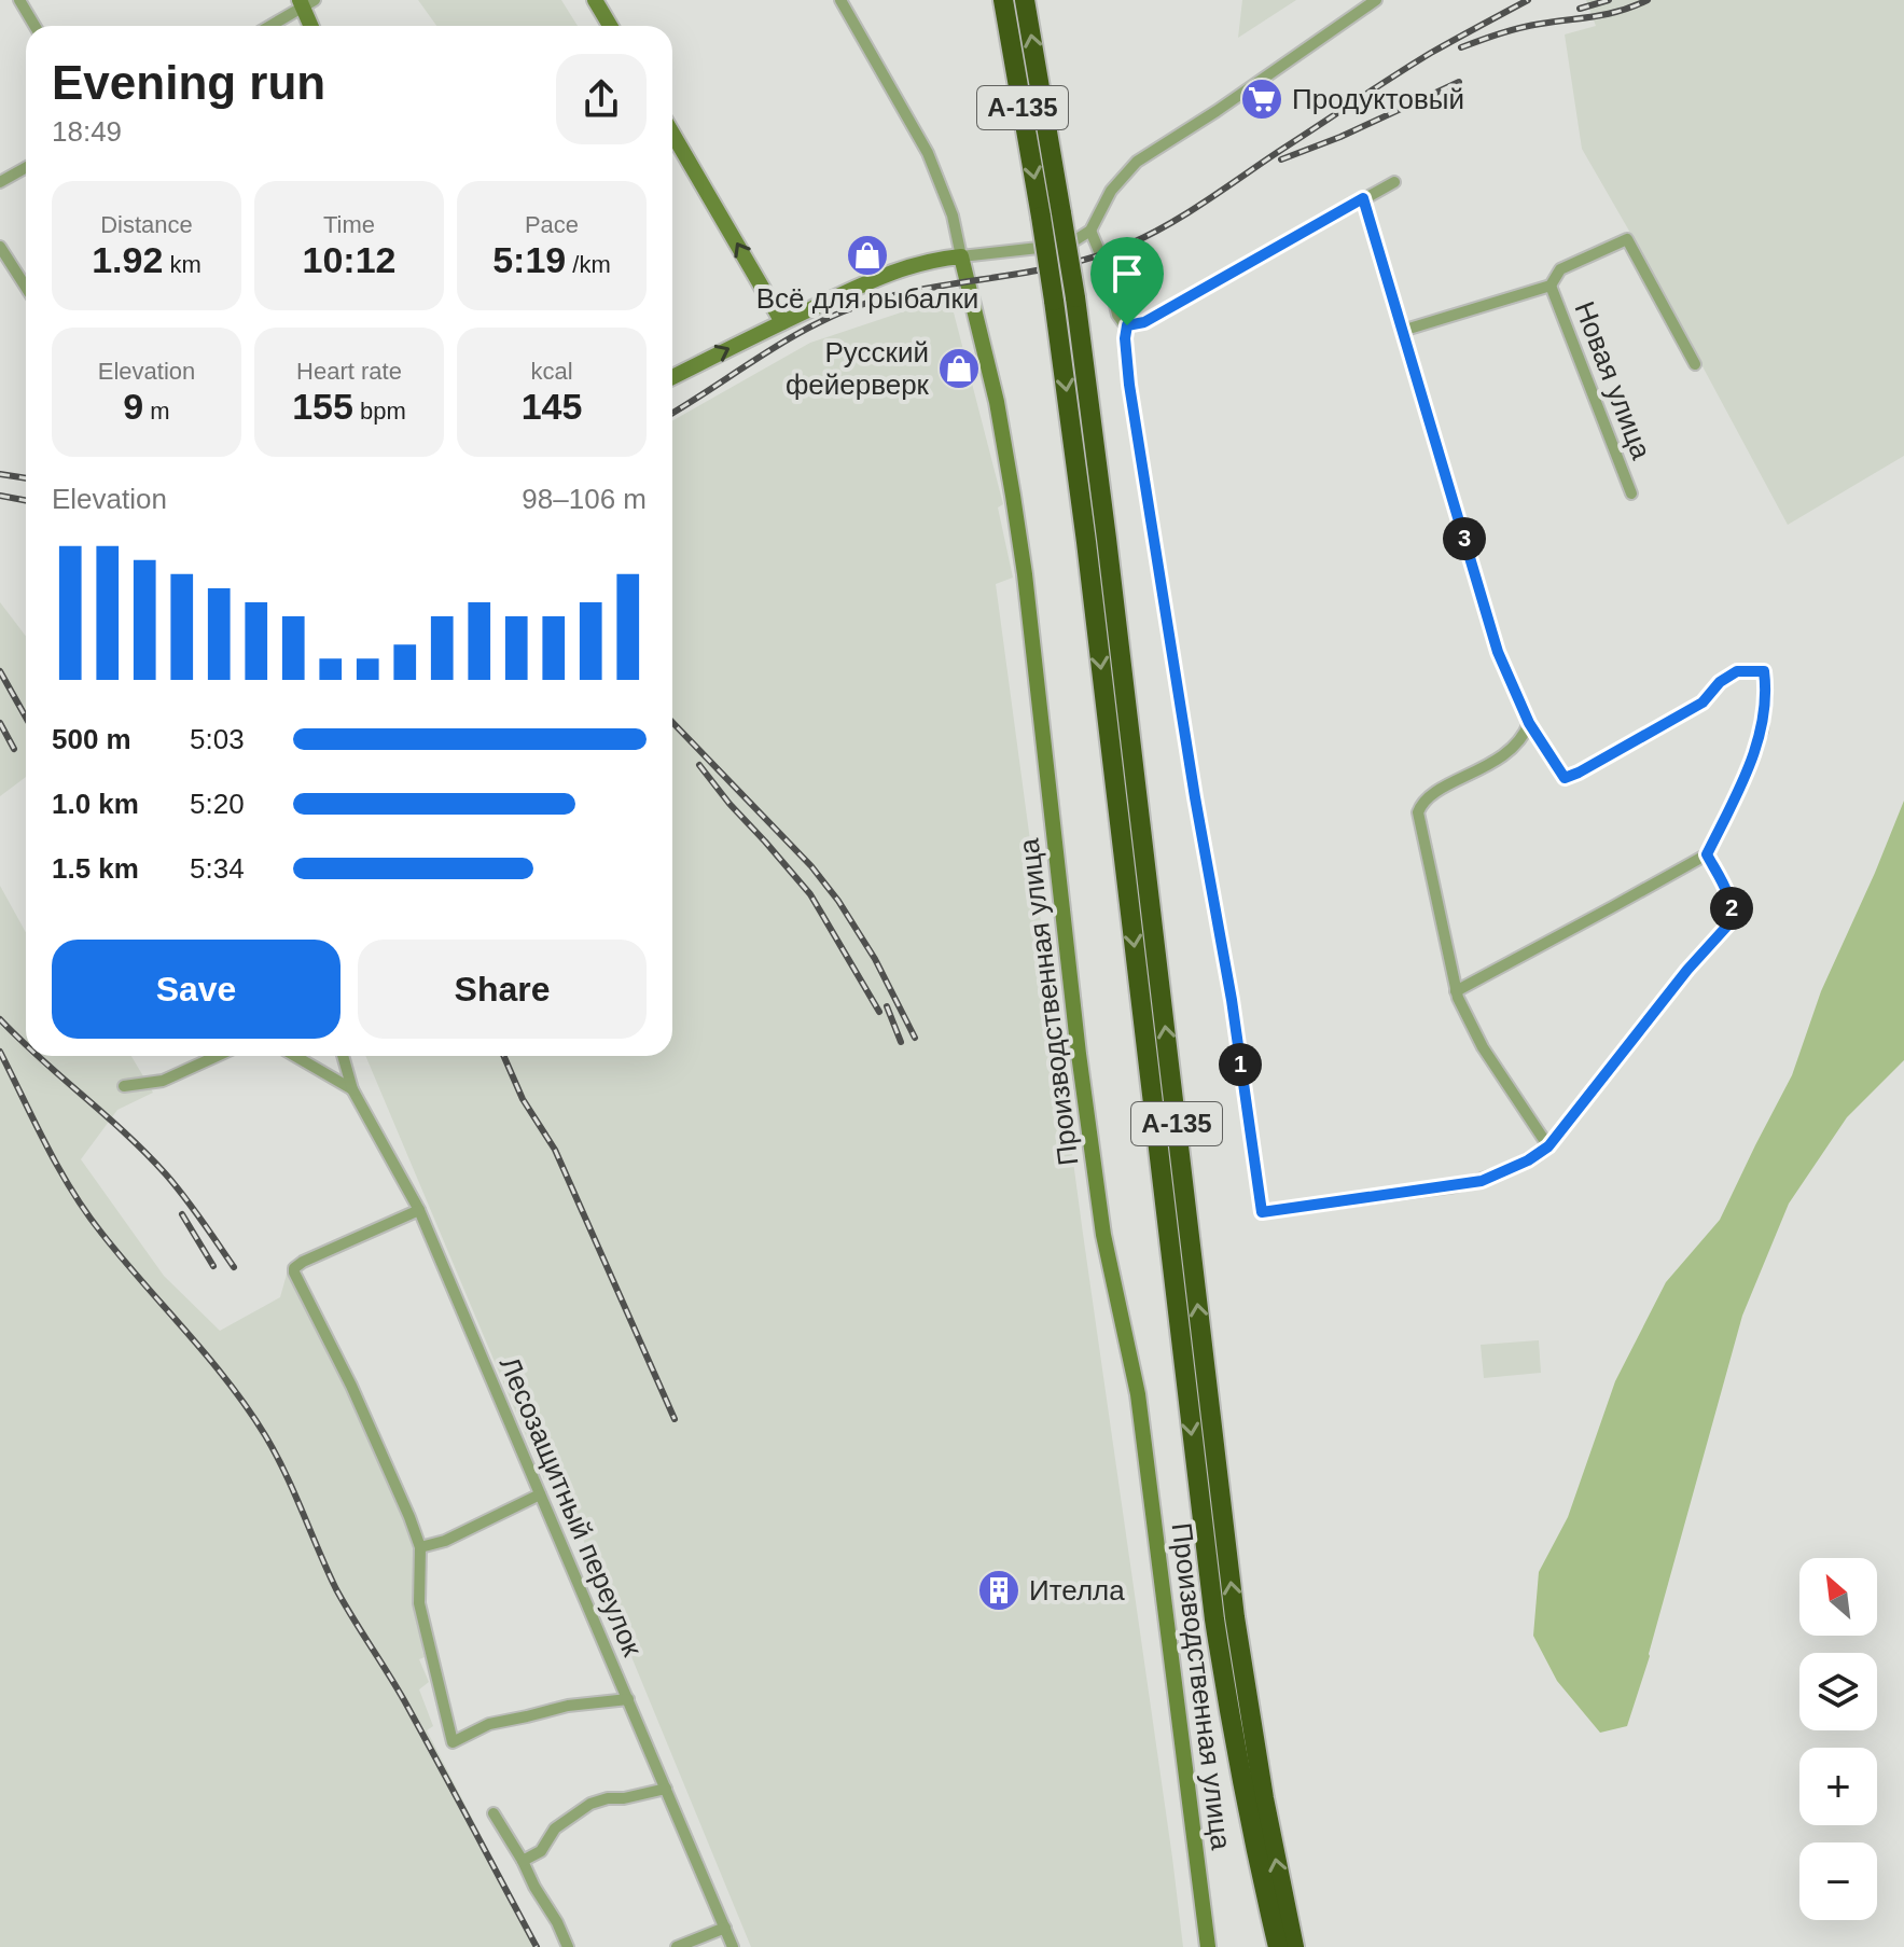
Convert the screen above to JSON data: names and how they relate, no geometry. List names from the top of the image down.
{
  "streets": {
    "highway": ["А-135"],
    "street": ["Новая улица", "Производственная улица", "Лесозащитный переулок"]
  },
  "places": {
    "supermarket": ["Продуктовый"],
    "shop": ["Всё для рыбалки", "Русский фейерверк"],
    "building": ["Ителла"]
  },
  "north": "top left",
  "page": {
    "heading": ["Evening run", "18:49"],
    "stats": [
      ["Distance", "1.92 km"],
      ["Time", "10:12"],
      ["Pace", "5:19 /km"],
      ["Elevation", "9 m"],
      ["Heart rate", "155 bpm"],
      ["kcal", "145"]
    ],
    "chart": ["Elevation", "98–106 m"],
    "pins": ["3", "2", "1"],
    "list": [
      {
        "name": "500 m",
        "note": "5:03"
      },
      {
        "name": "1.0 km",
        "note": "5:20"
      },
      {
        "name": "1.5 km",
        "note": "5:34"
      }
    ],
    "buttons": ["Save", "Share"],
    "map_buttons": ["+", "−"]
  }
}
